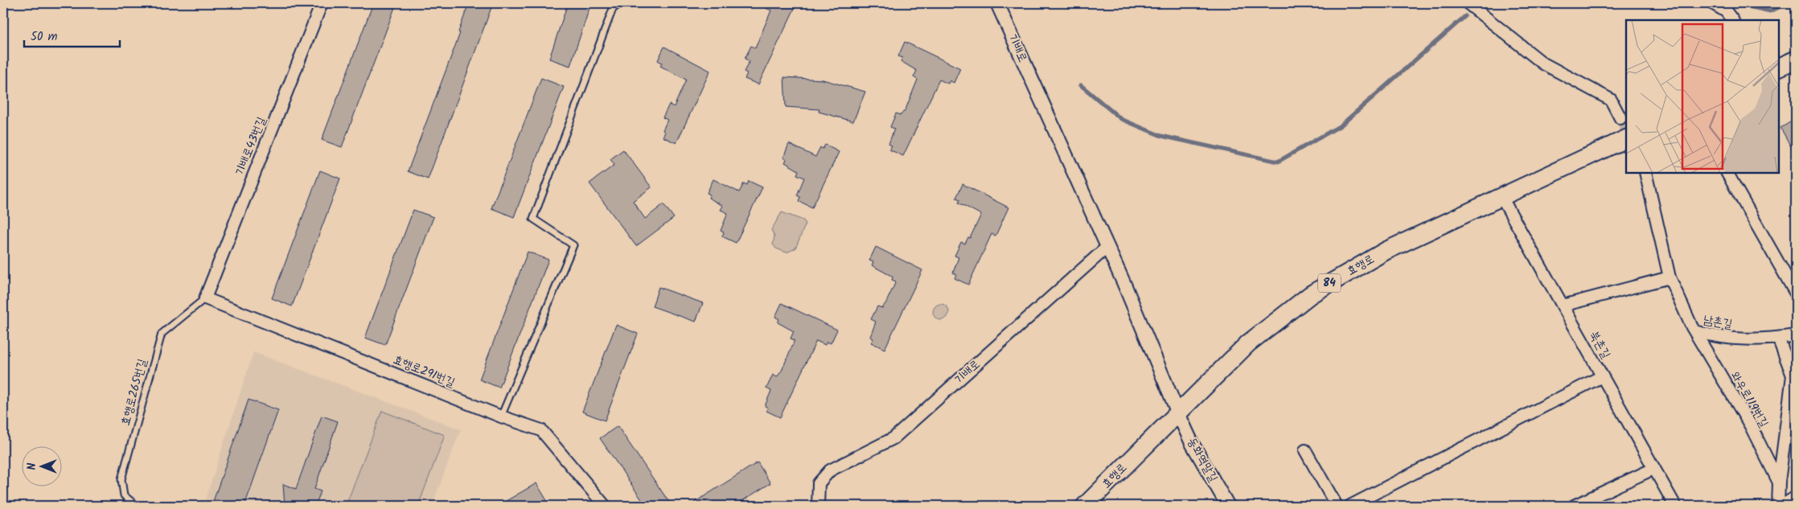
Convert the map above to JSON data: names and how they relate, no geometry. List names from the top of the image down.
{
  "streets": {
    "main road": ["효행로", "84"],
    "street": [
      "기배로",
      "기배로43번길",
      "남촌길",
      "북촌길",
      "효행로291번길",
      "와우로119번길",
      "동화역말길"
    ],
    "lane": ["효행로265번길"]
  },
  "crossings": [
    ["기배로", "효행로"],
    ["기배로", "동화역말길"],
    ["기배로43번길", "효행로291번길"],
    ["기배로43번길", "효행로265번길"],
    ["효행로", "북촌길"],
    ["효행로", "동화역말길"],
    ["남촌길", "와우로119번길"],
    ["효행로291번길", "효행로265번길"]
  ],
  "scale_bar": "50 m",
  "north": "left"
}
